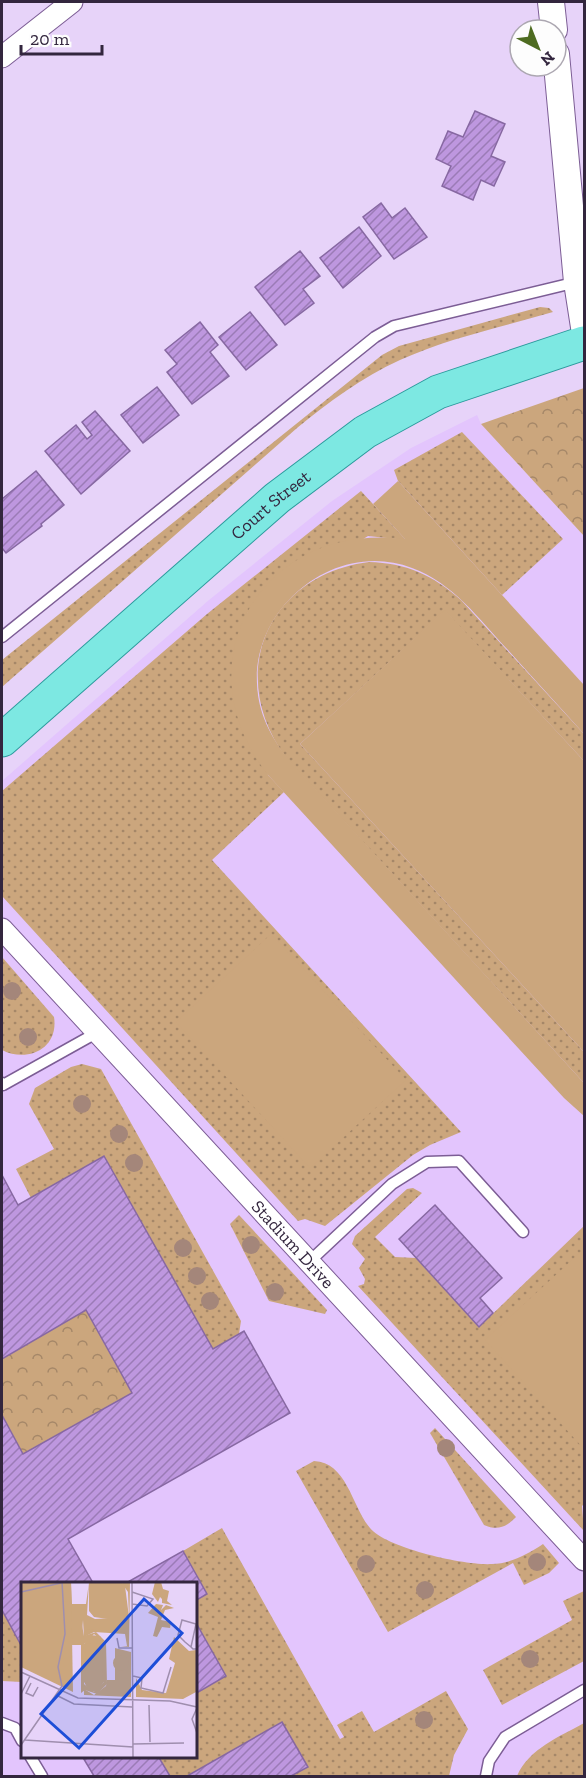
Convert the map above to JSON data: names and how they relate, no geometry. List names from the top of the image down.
{
  "streets": {
    "main road": ["Court Street"],
    "street": ["Stadium Drive"]
  },
  "scale_bar": "20 m",
  "north": "bottom right"
}
